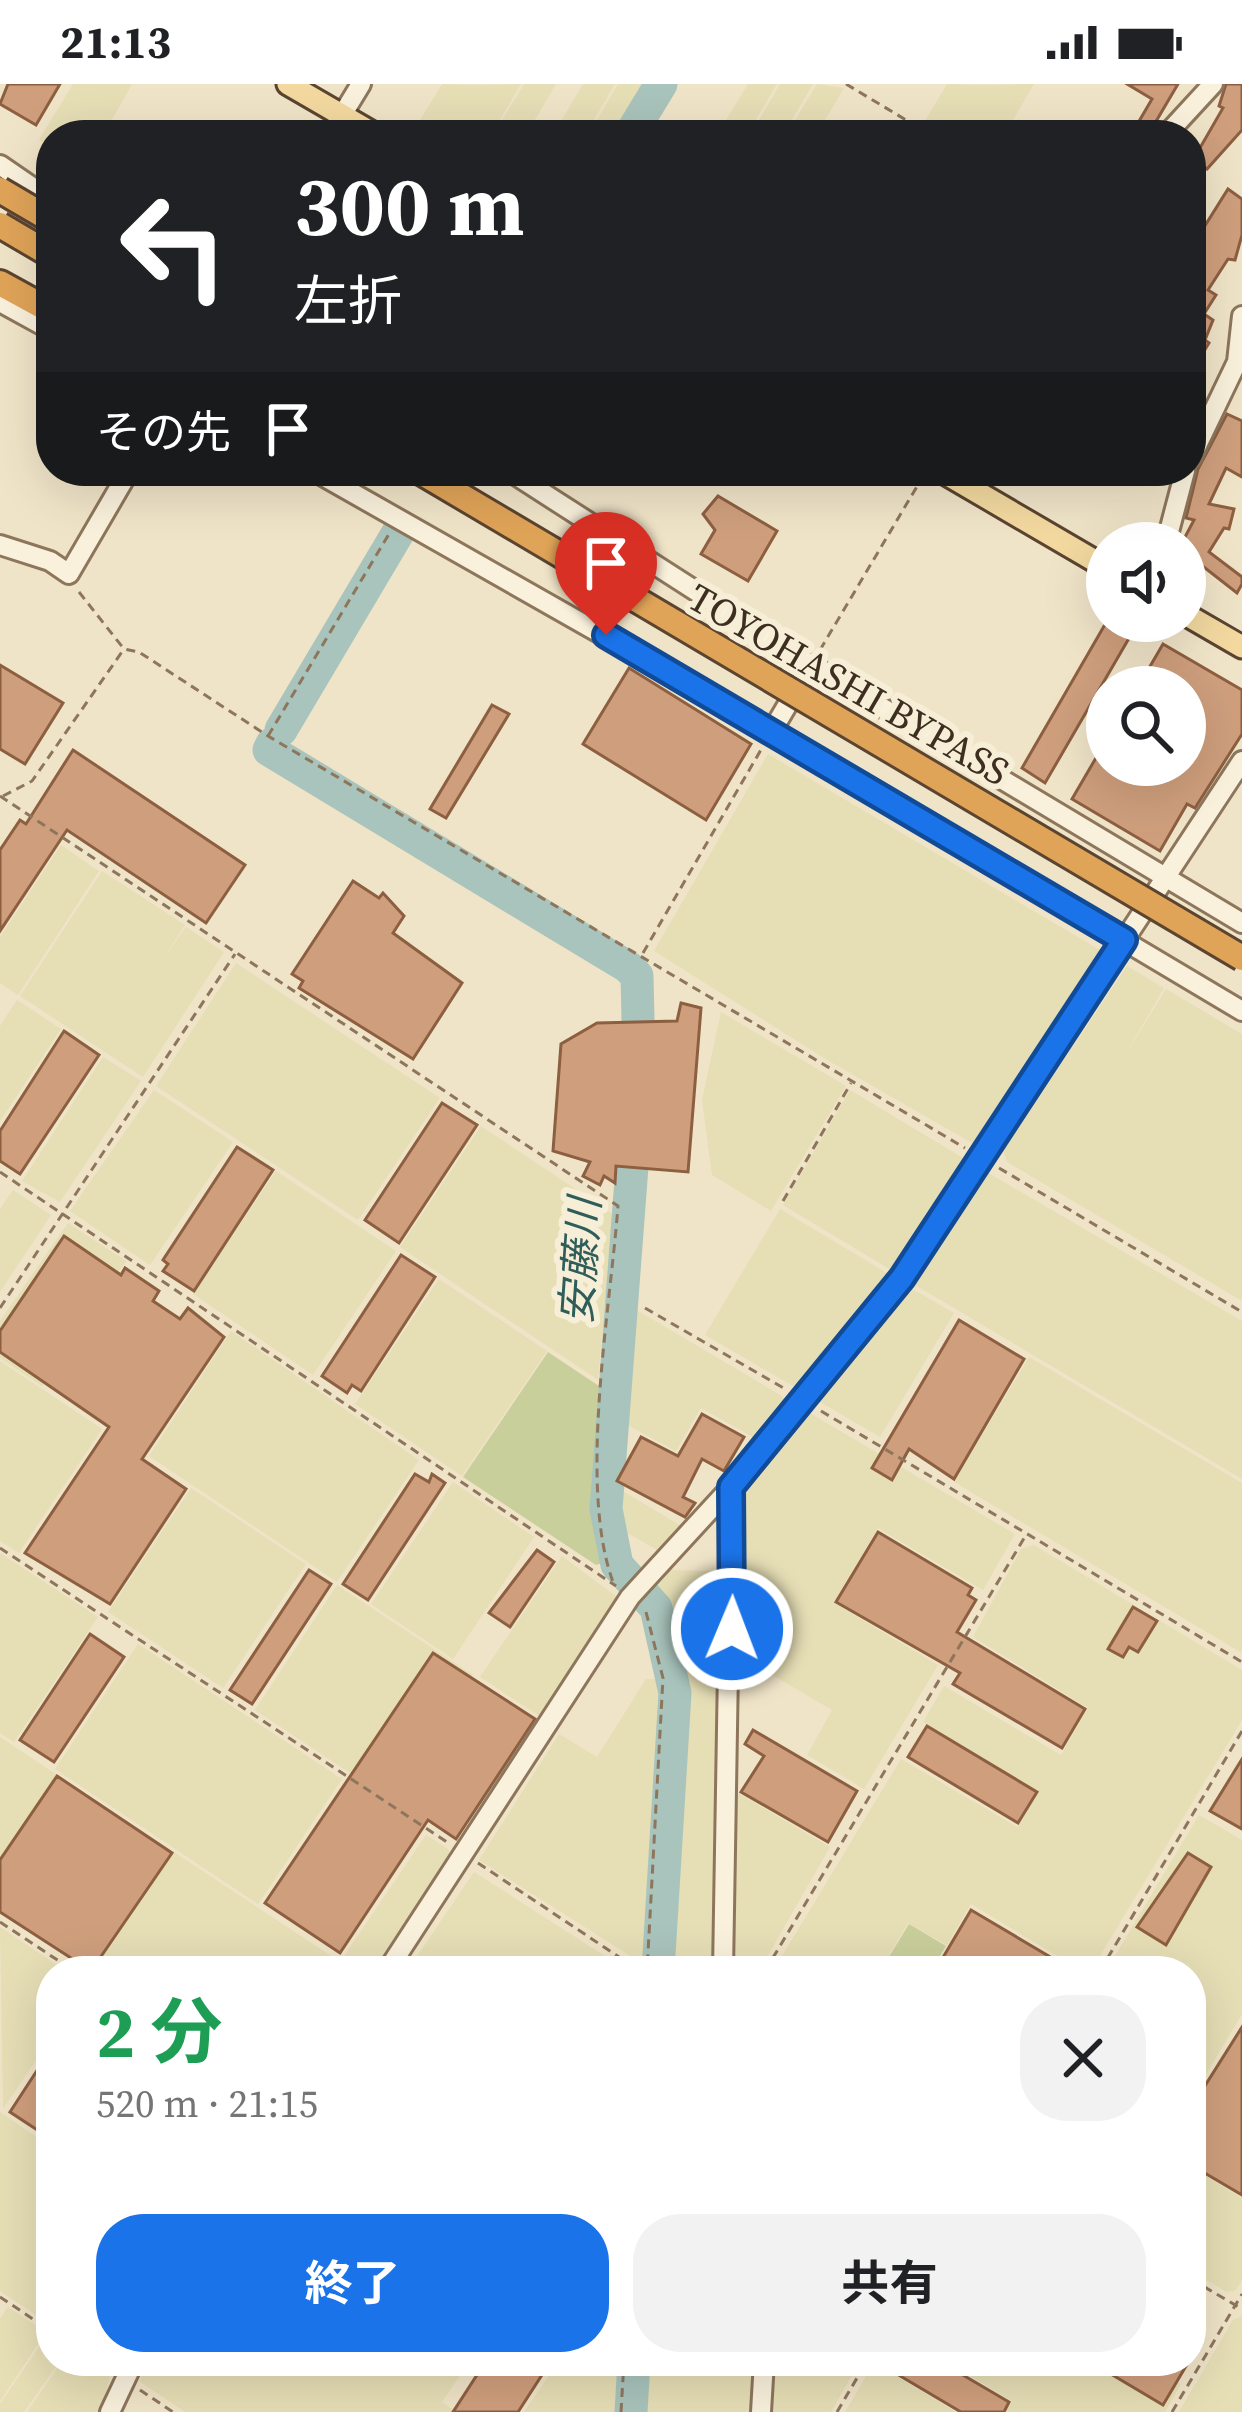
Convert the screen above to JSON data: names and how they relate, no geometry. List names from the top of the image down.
{
  "streets": {
    "highway": ["TOYOHASHI BYPASS"]
  },
  "water": ["安藤川"],
  "page": {
    "status": "21:13",
    "turn": ["300 m", "左折"],
    "then": "その先",
    "heading": ["2 分", "520 m · 21:15"],
    "buttons": ["終了", "共有"]
  }
}
